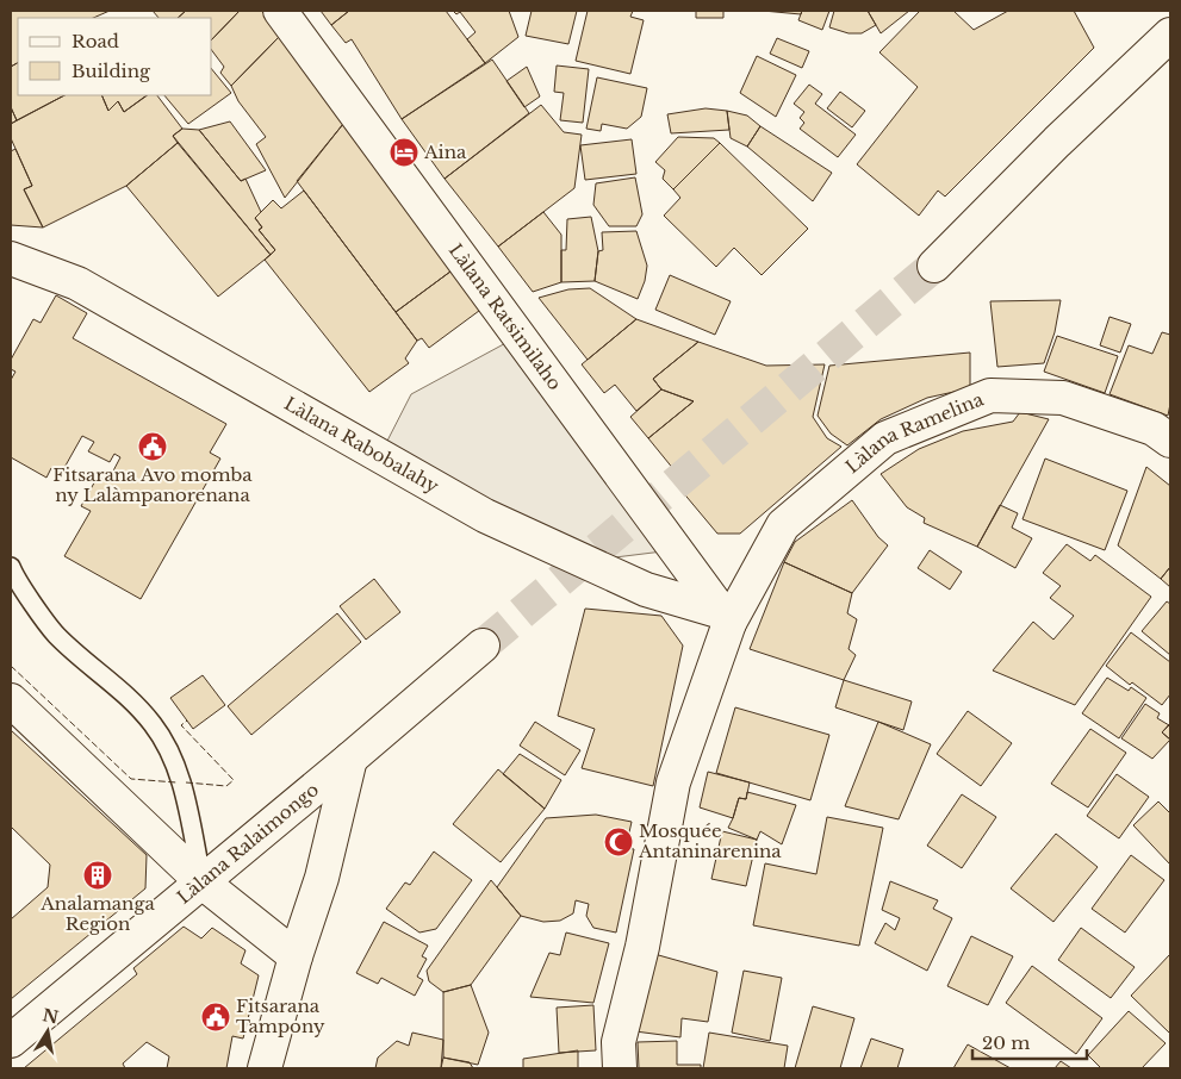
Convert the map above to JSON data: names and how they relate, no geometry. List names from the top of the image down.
{
  "streets": {
    "street": [
      "Làlana Ratsimilaho",
      "Làlana Ramelina",
      "Làlana Rabobalahy",
      "Làlana Ralaimongo"
    ]
  },
  "crossings": [
    ["Làlana Ratsimilaho", "Làlana Ramelina"],
    ["Làlana Ratsimilaho", "Làlana Rabobalahy"],
    ["Làlana Ramelina", "Làlana Rabobalahy"]
  ],
  "places": {
    "hotel": ["Aina"],
    "public building": ["Fitsarana Avo momba ny Lalàmpanorenana", "Fitsarana Tampony"],
    "mosque": ["Mosquée Antaninarenina"],
    "building": ["Analamanga Region"]
  },
  "legend": ["Road", "Building"],
  "scale_bar": "20 m",
  "north": "top"
}
